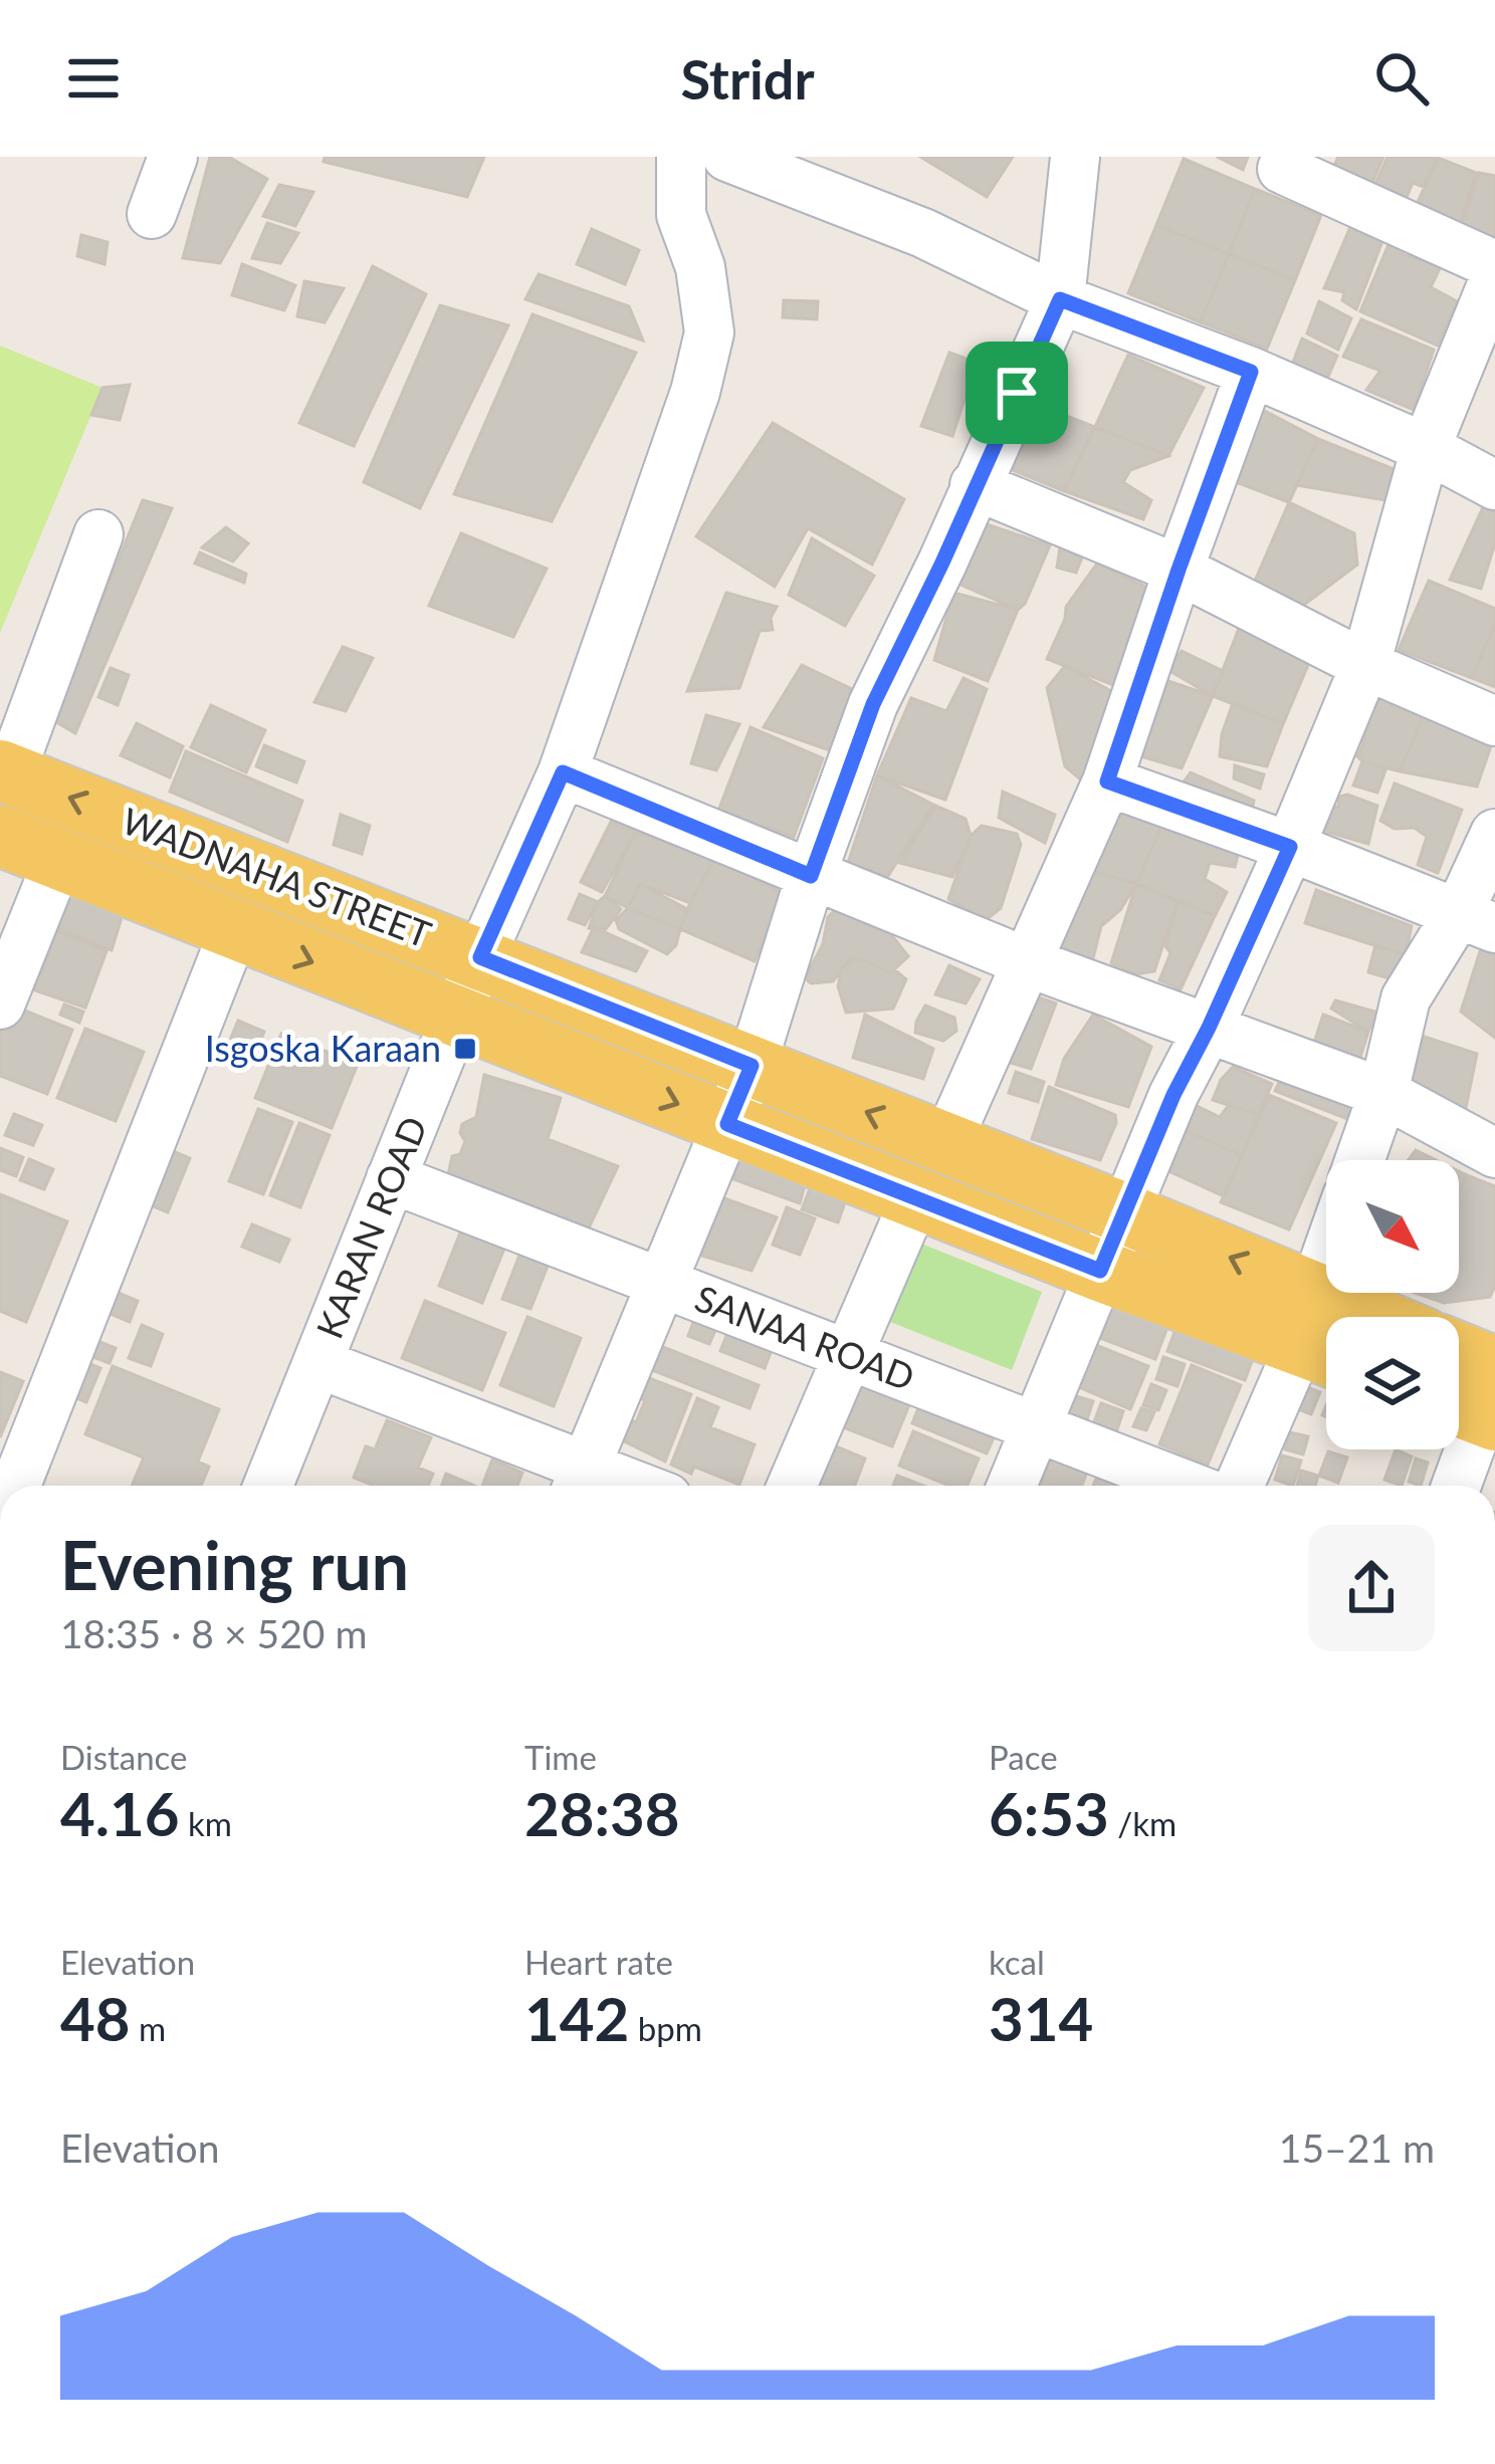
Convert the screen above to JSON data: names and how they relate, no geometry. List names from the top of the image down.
{
  "streets": {
    "main road": ["WADNAHA STREET"],
    "street": ["KARAN ROAD", "SANAA ROAD"]
  },
  "crossings": [
    ["WADNAHA STREET", "KARAN ROAD"],
    ["KARAN ROAD", "SANAA ROAD"]
  ],
  "places": {
    "transit": ["Isgoska Karaan"]
  },
  "north": "bottom right",
  "page": {
    "header": "Stridr",
    "heading": ["Evening run", "18:35 · 8 × 520 m"],
    "stats": [
      ["Distance", "4.16 km"],
      ["Time", "28:38"],
      ["Pace", "6:53 /km"],
      ["Elevation", "48 m"],
      ["Heart rate", "142 bpm"],
      ["kcal", "314"]
    ],
    "chart": ["Elevation", "15–21 m"]
  }
}
